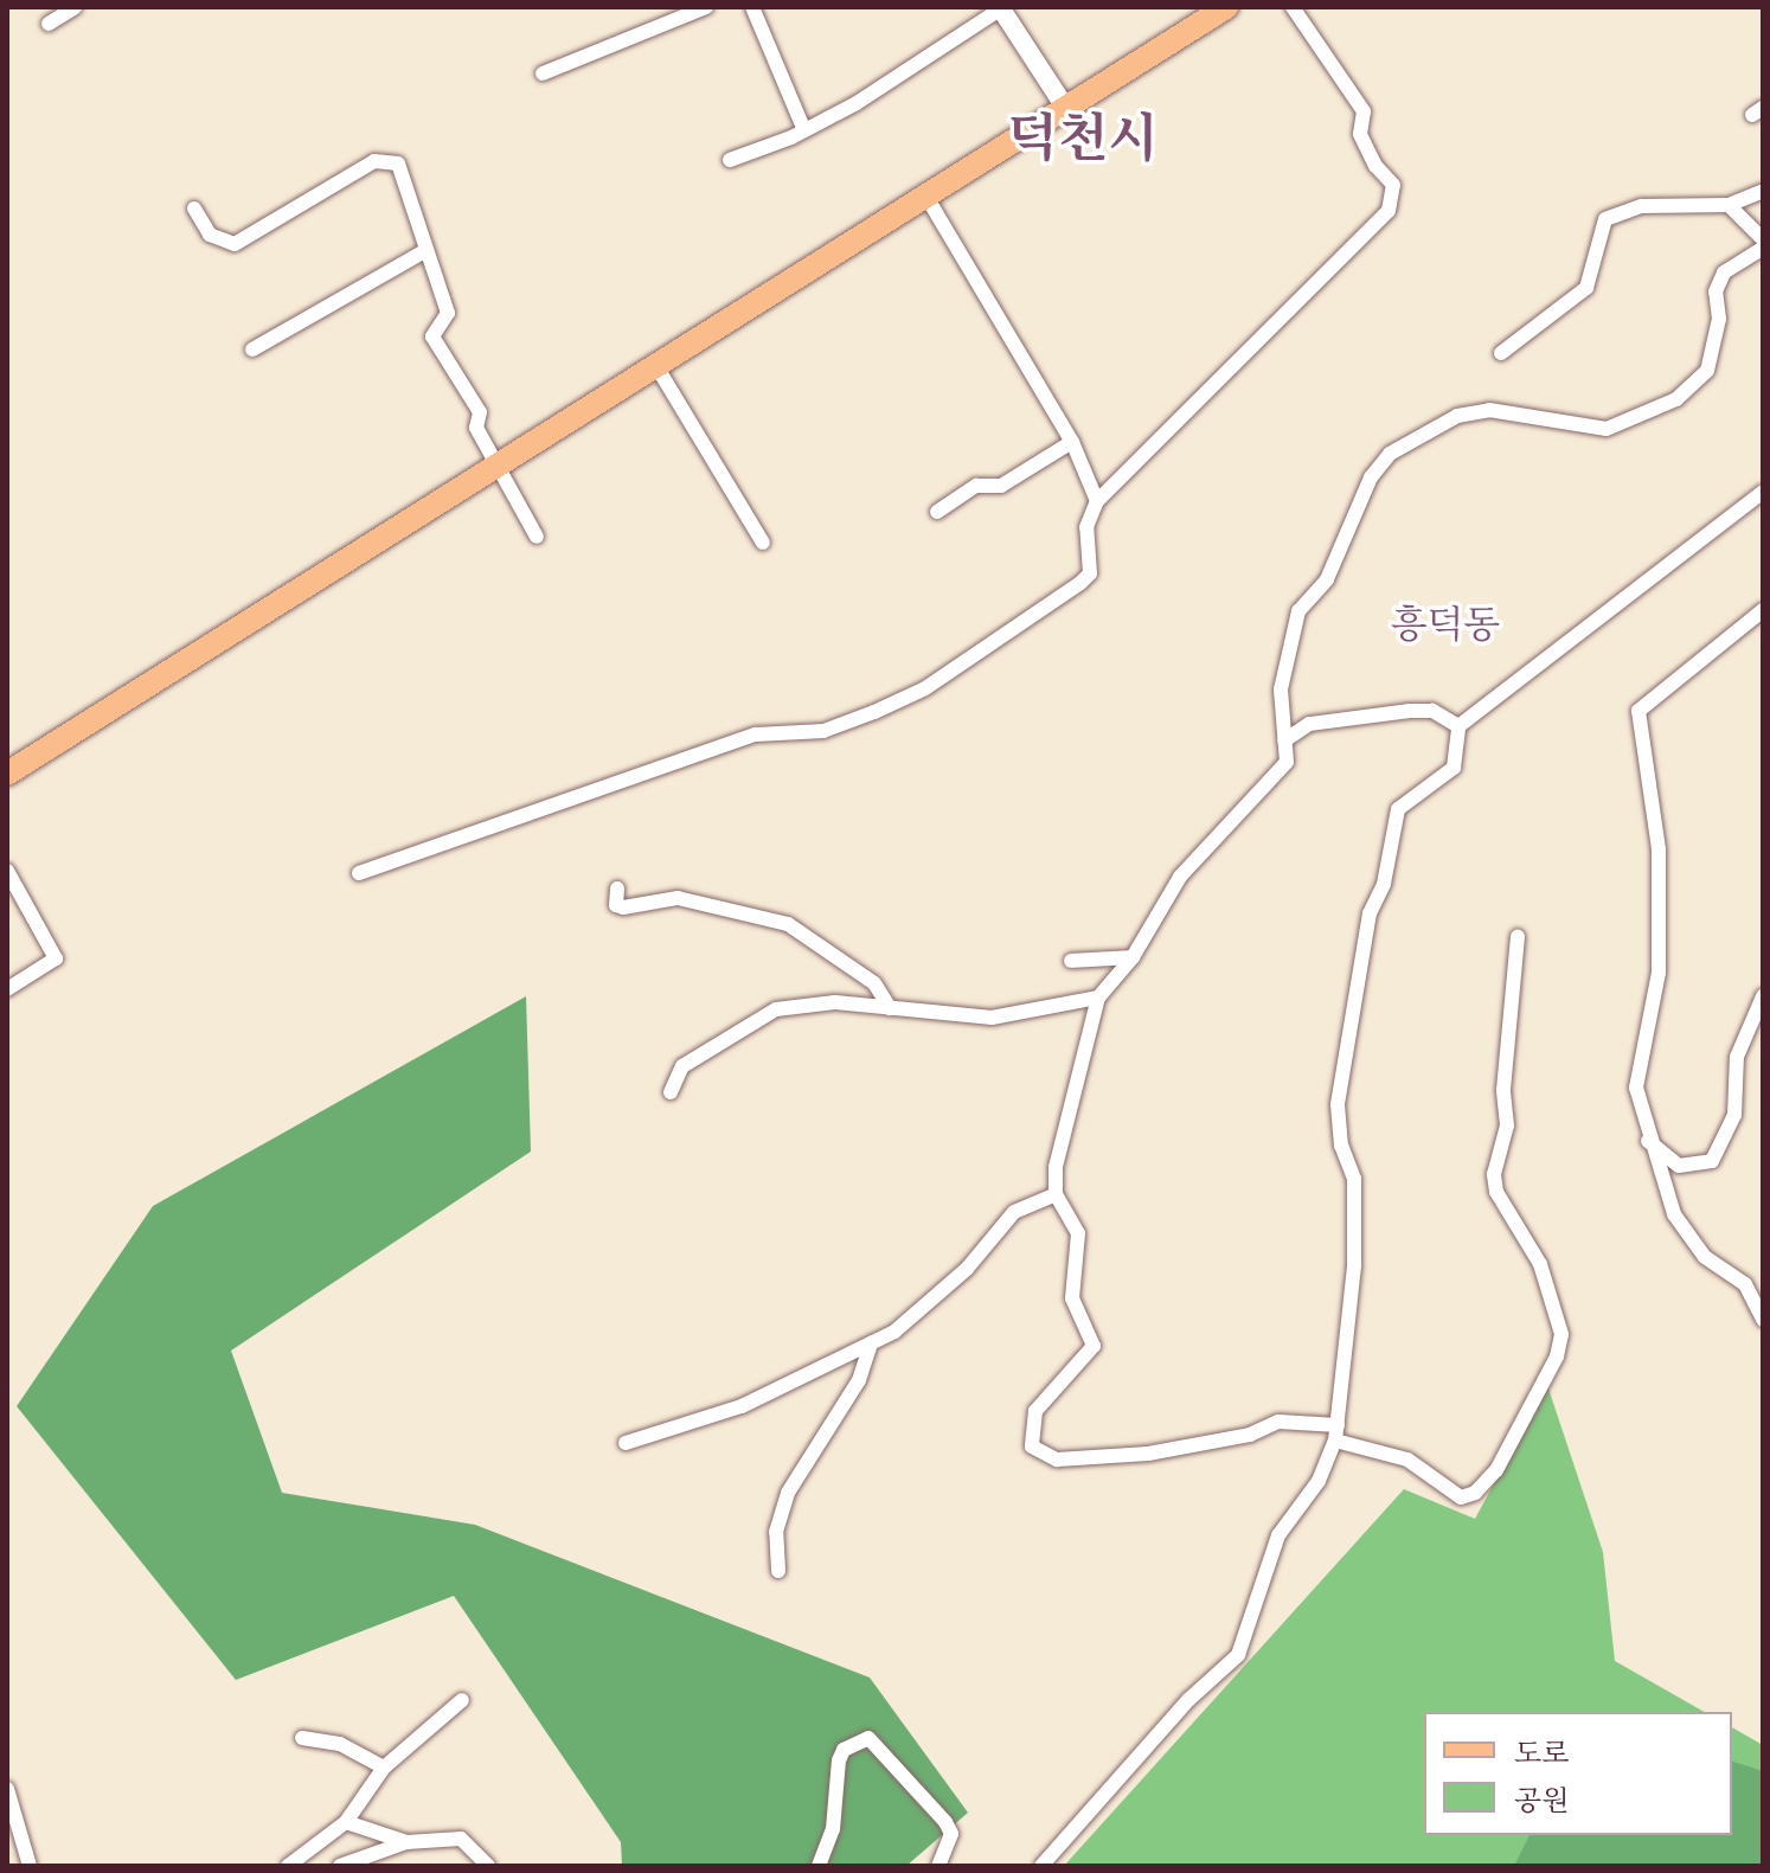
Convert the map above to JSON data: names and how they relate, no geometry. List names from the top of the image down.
{
  "districts": ["덕천시", "흥덕동"],
  "legend": ["도로", "공원"]
}
